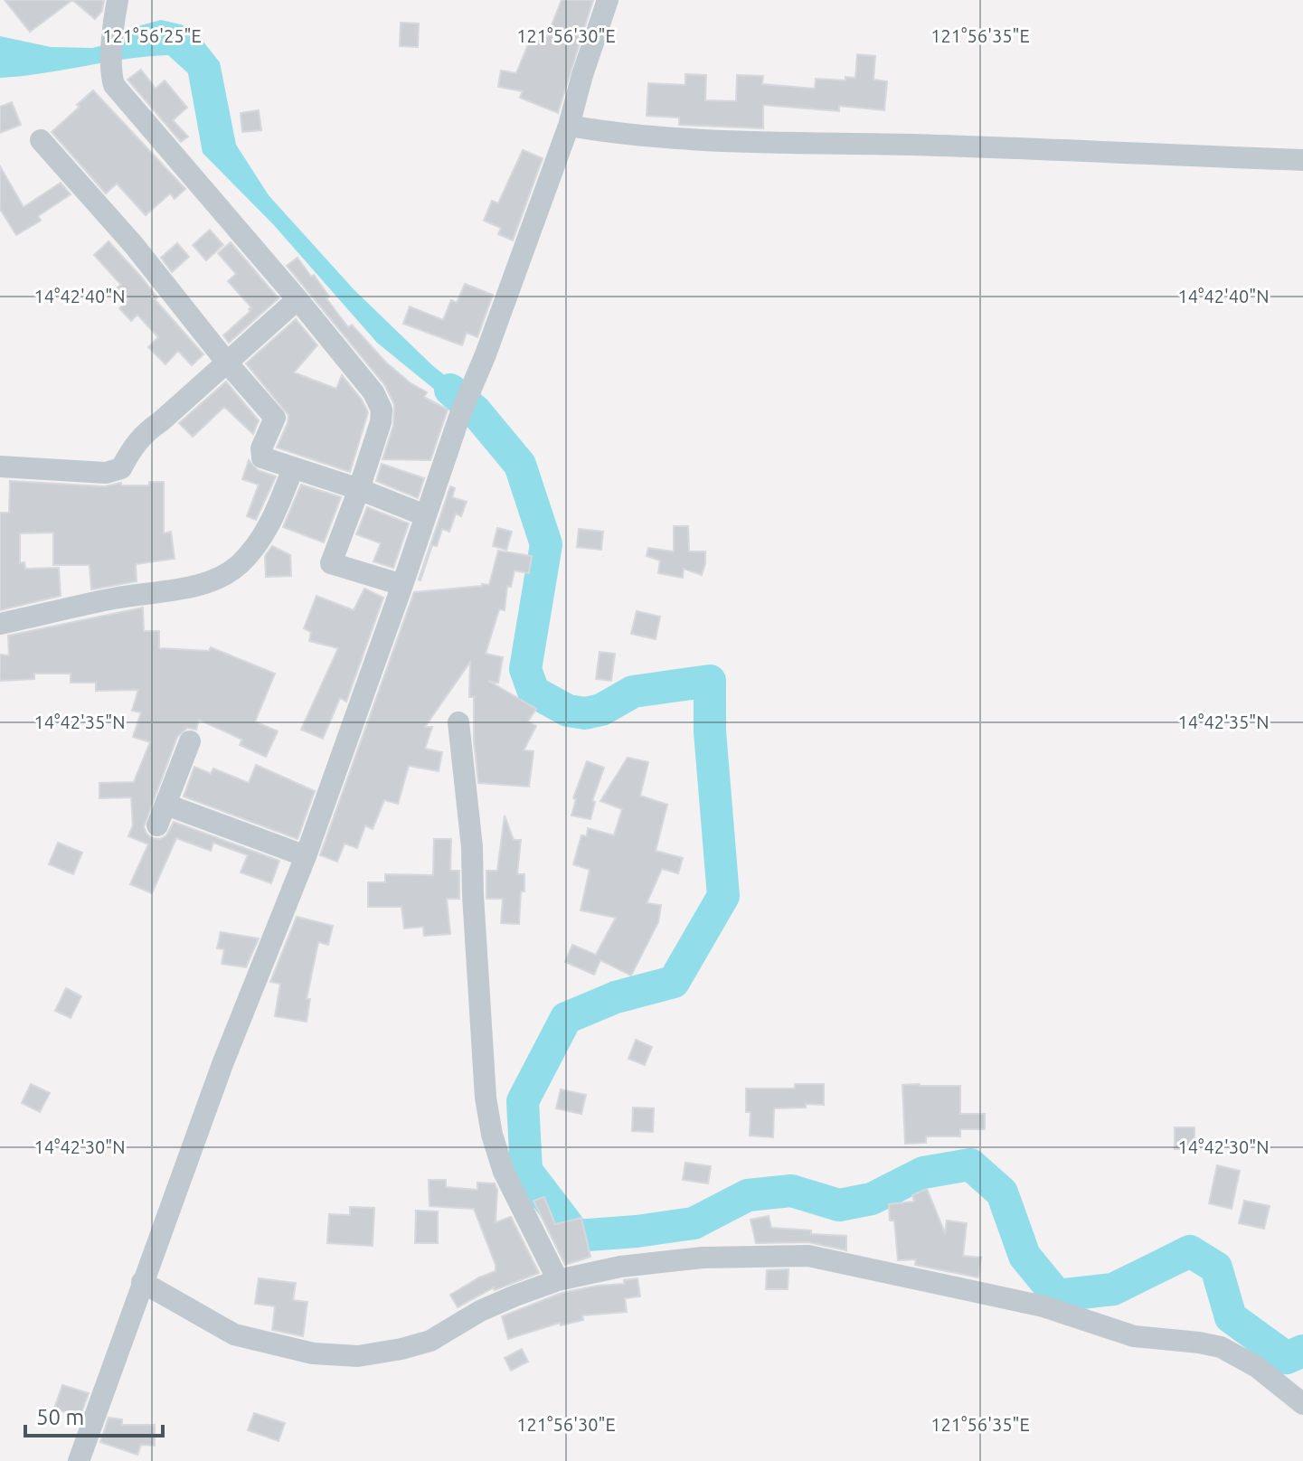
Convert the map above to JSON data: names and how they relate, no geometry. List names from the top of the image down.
{
  "scale_bar": "50 m",
  "coordinates": [
    "121°56'25\"E",
    "121°56'30\"E",
    "121°56'35\"E",
    "14°42'40\"N",
    "14°42'35\"N",
    "14°42'30\"N"
  ]
}
